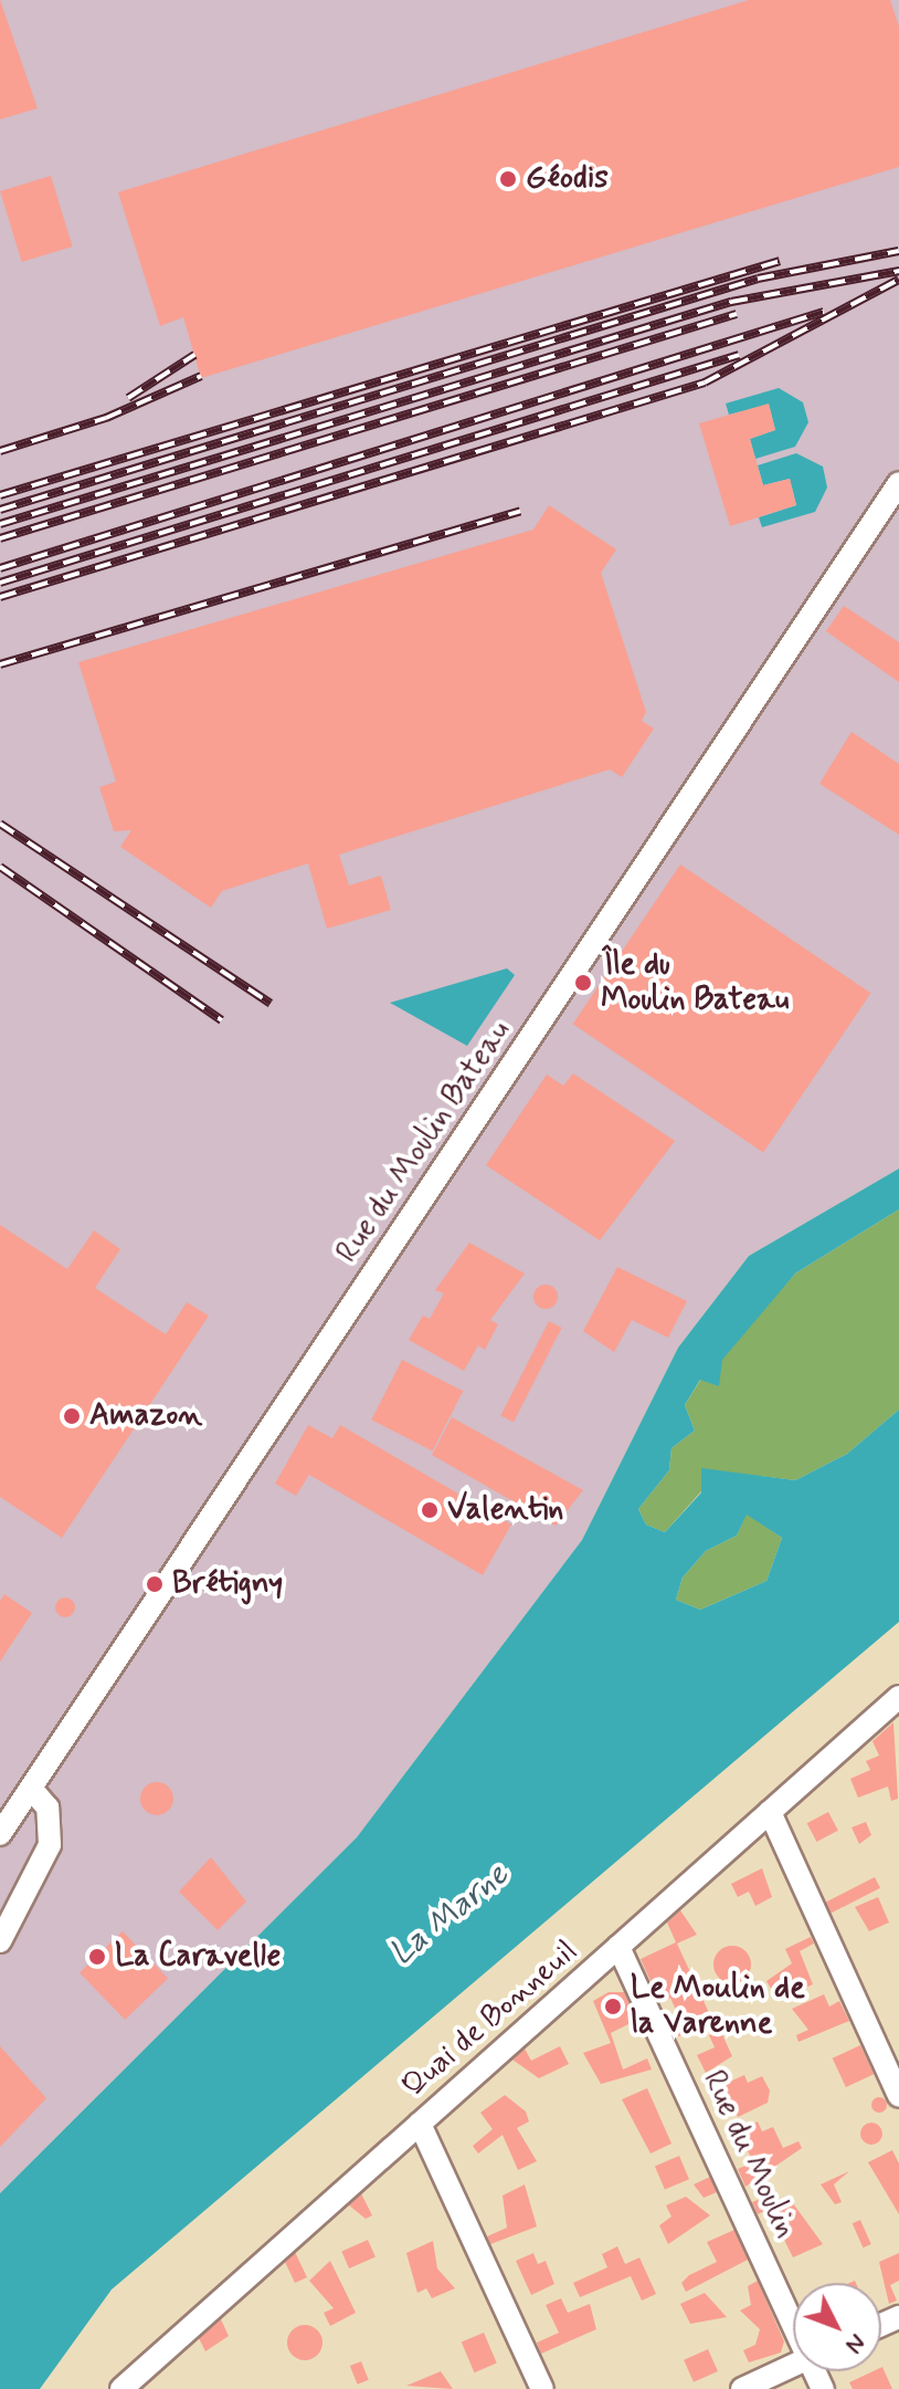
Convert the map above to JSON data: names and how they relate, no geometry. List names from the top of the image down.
{
  "streets": {
    "street": ["Rue du Moulin Bateau", "Quai de Bonneuil", "Rue du Moulin"]
  },
  "crossings": [
    ["Quai de Bonneuil", "Rue du Moulin"]
  ],
  "water": ["La Marne"],
  "places": [
    "Géodis",
    "Île du Moulin Bateau",
    "Amazon",
    "Valentin",
    "Brétigny",
    "La Caravelle",
    "Le Moulin de la Varenne"
  ],
  "north": "bottom right"
}
